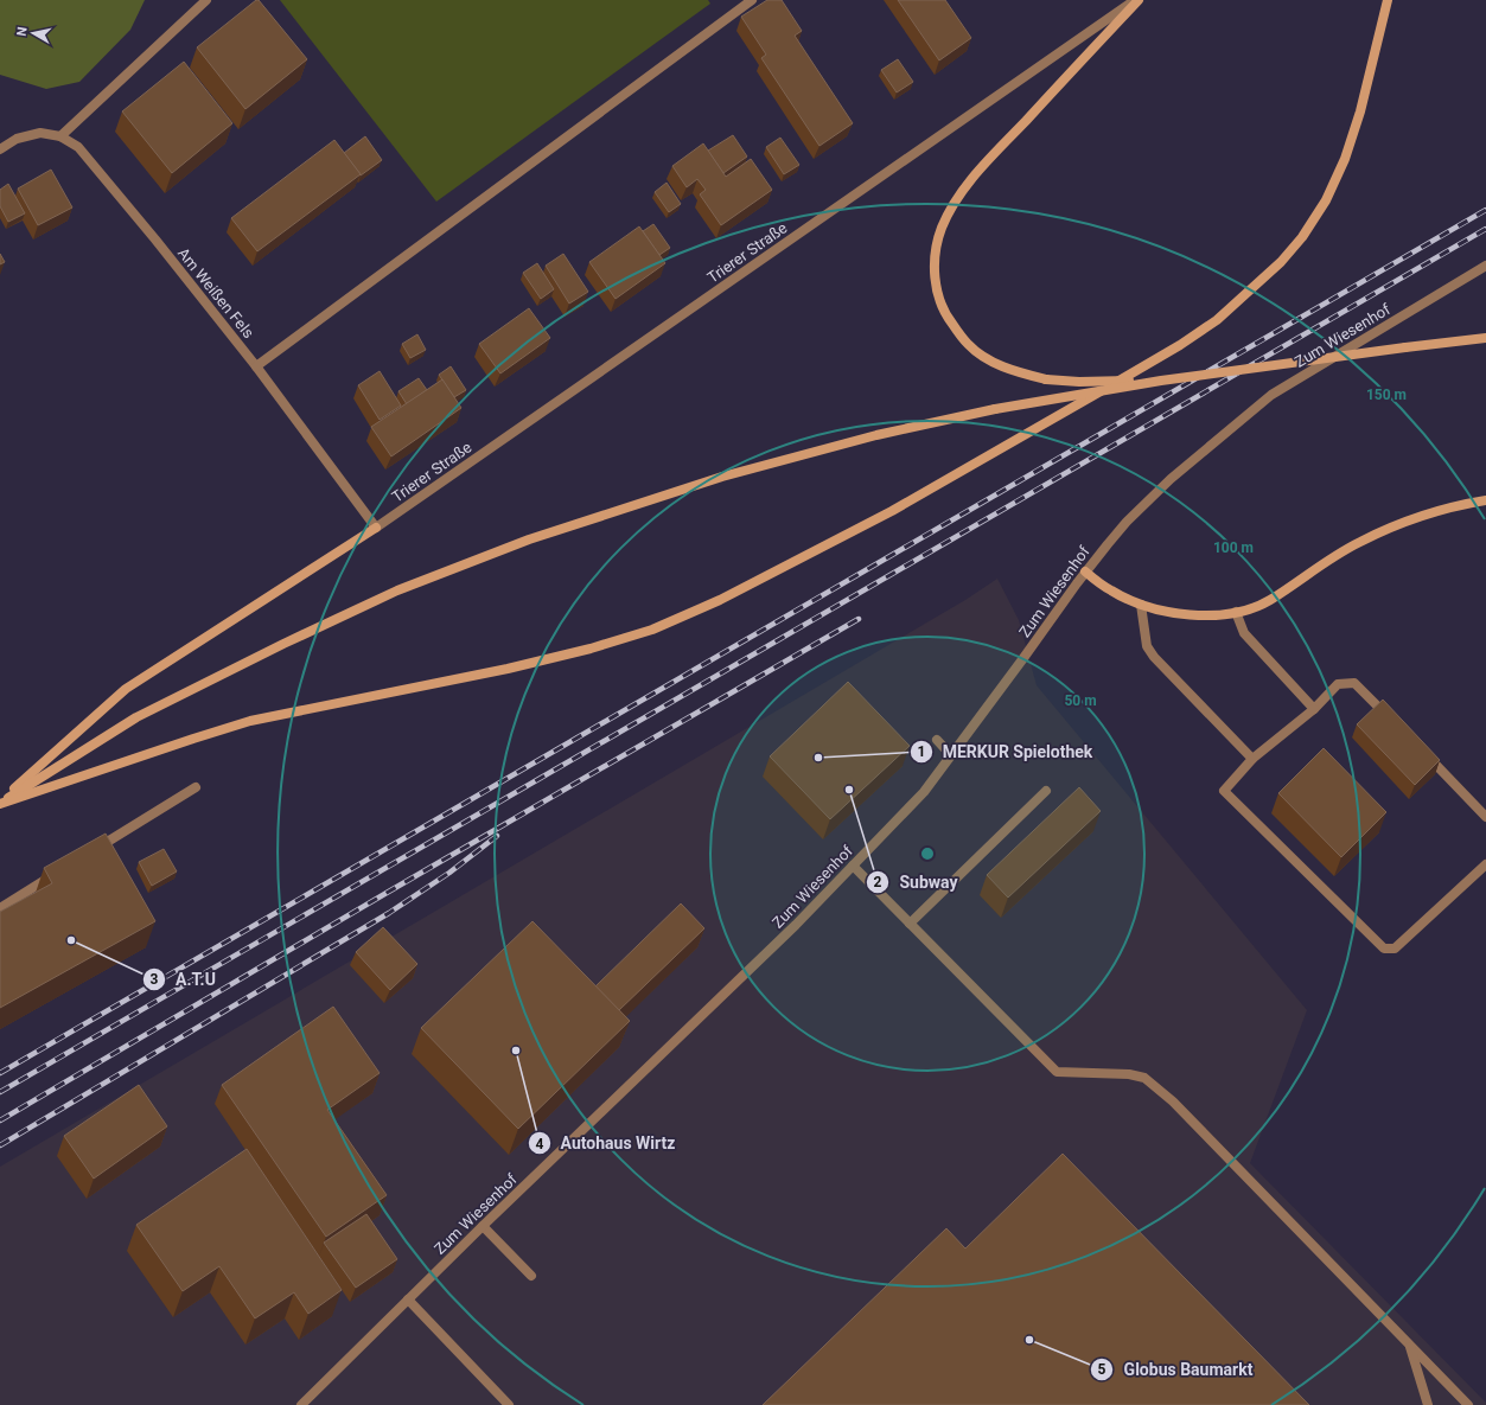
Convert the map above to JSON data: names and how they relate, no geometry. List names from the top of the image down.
{
  "streets": {
    "street": ["Trierer Straße", "Am Weißen Fels", "Zum Wiesenhof"]
  },
  "crossings": [
    ["Trierer Straße", "Am Weißen Fels"]
  ],
  "places": [
    "MERKUR Spielothek",
    "Subway",
    "A.T.U",
    "Autohaus Wirtz",
    "Globus Baumarkt"
  ],
  "north": "left",
  "rings": ["150 m", "100 m", "50 m"]
}
